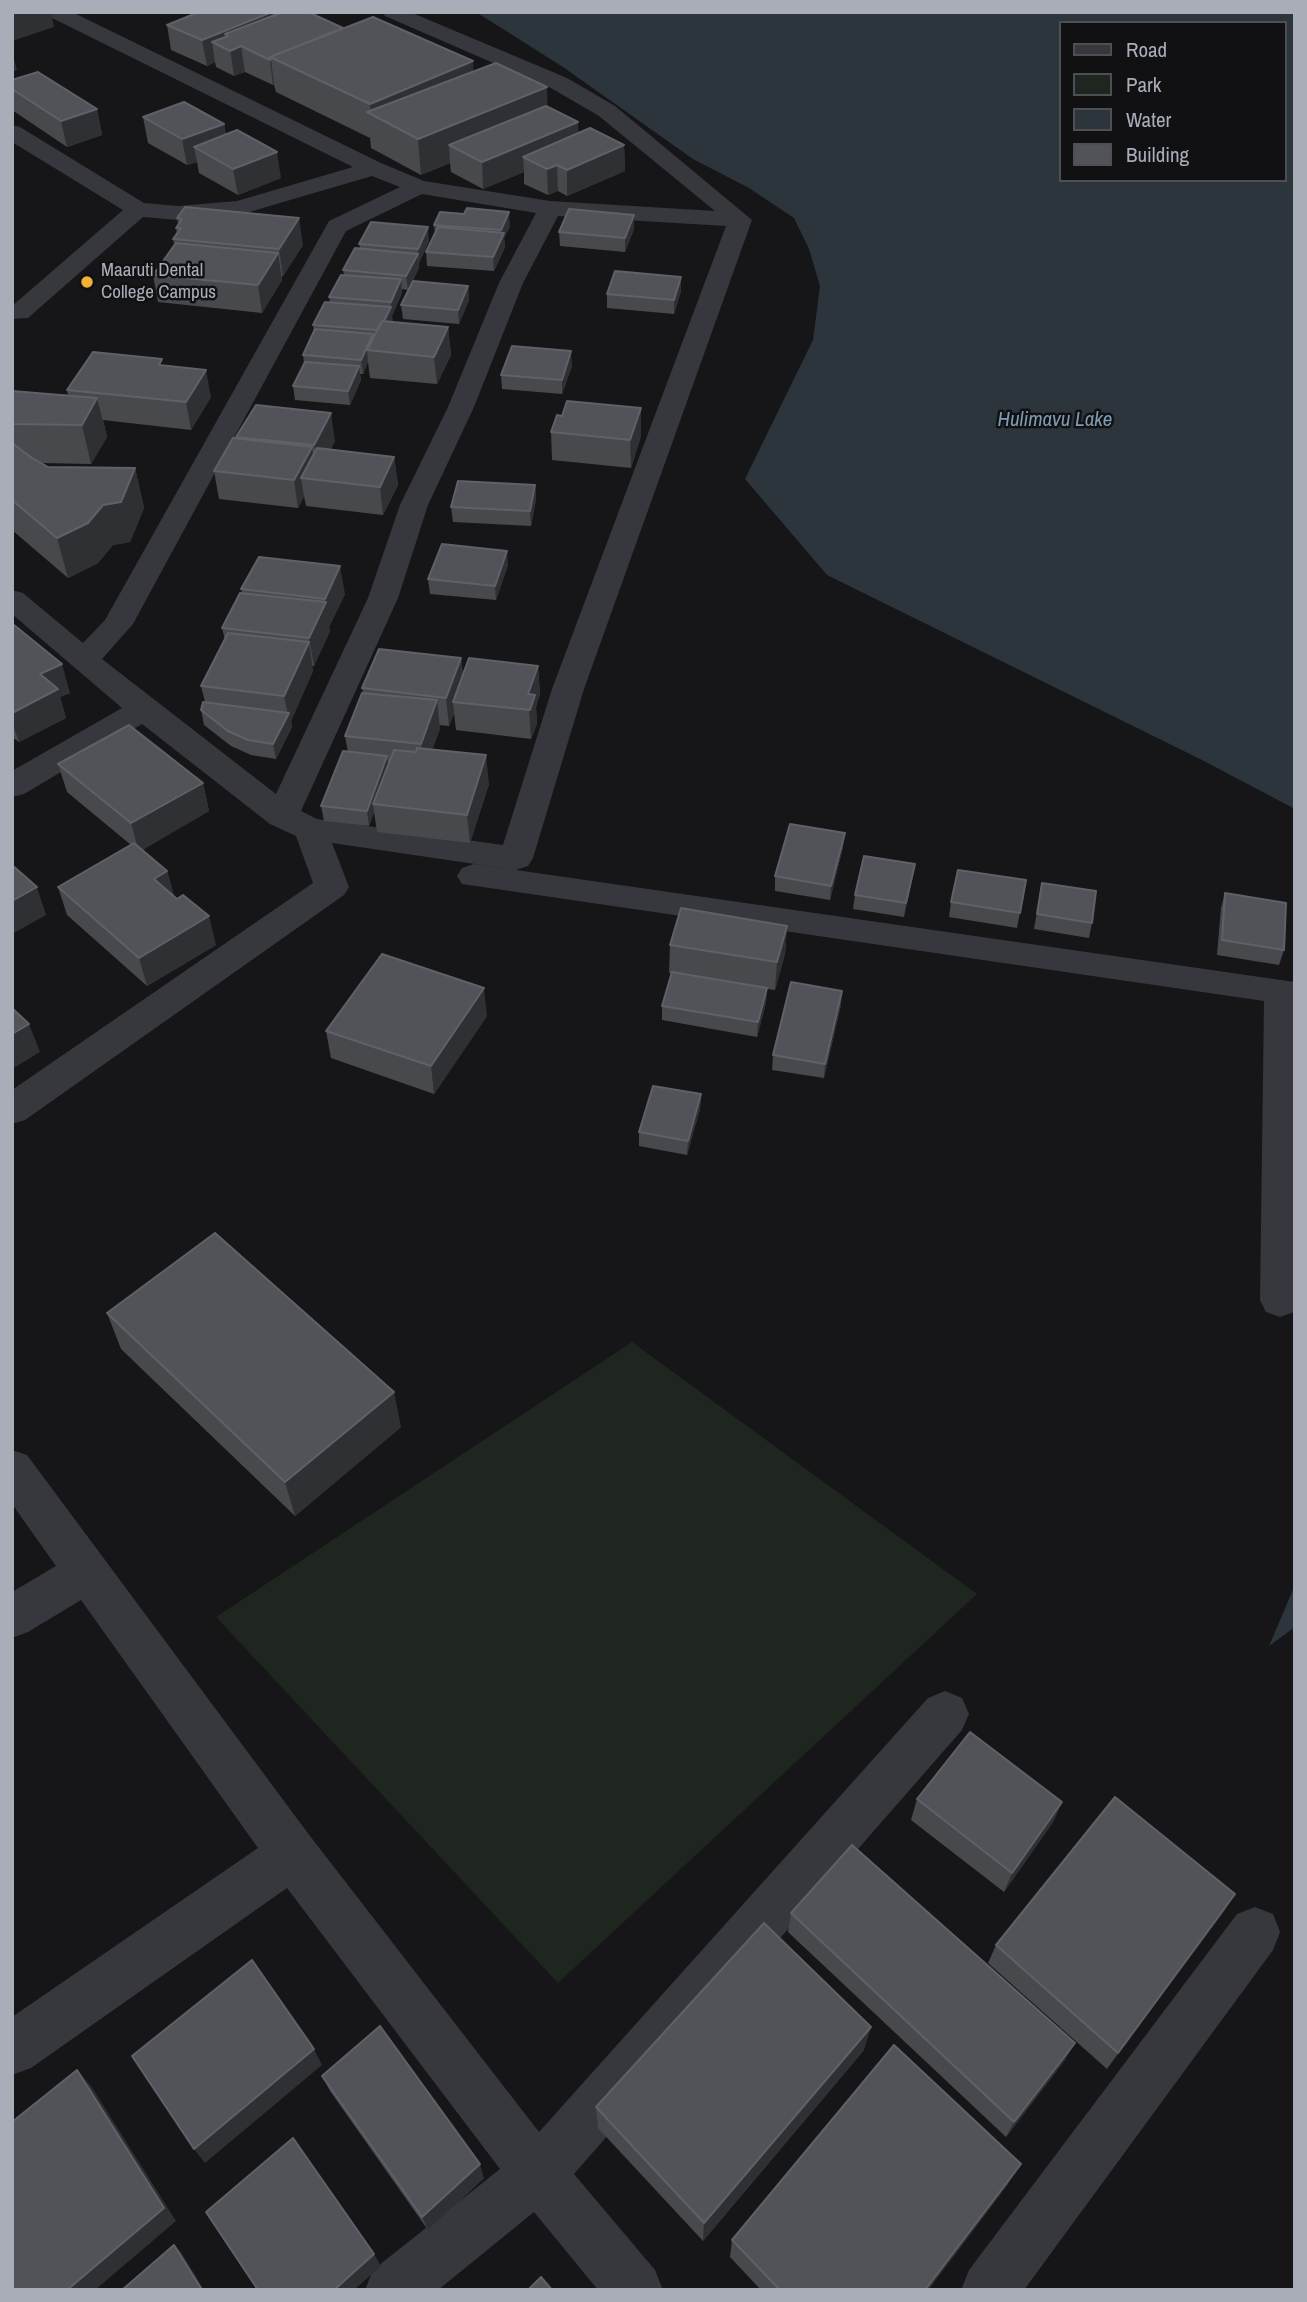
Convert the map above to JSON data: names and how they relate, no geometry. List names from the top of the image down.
{
  "water": ["Hulimavu Lake"],
  "places": ["Maaruti Dental College Campus"],
  "legend": [
    "Road",
    "Park",
    "Water",
    "Building"
  ]
}
